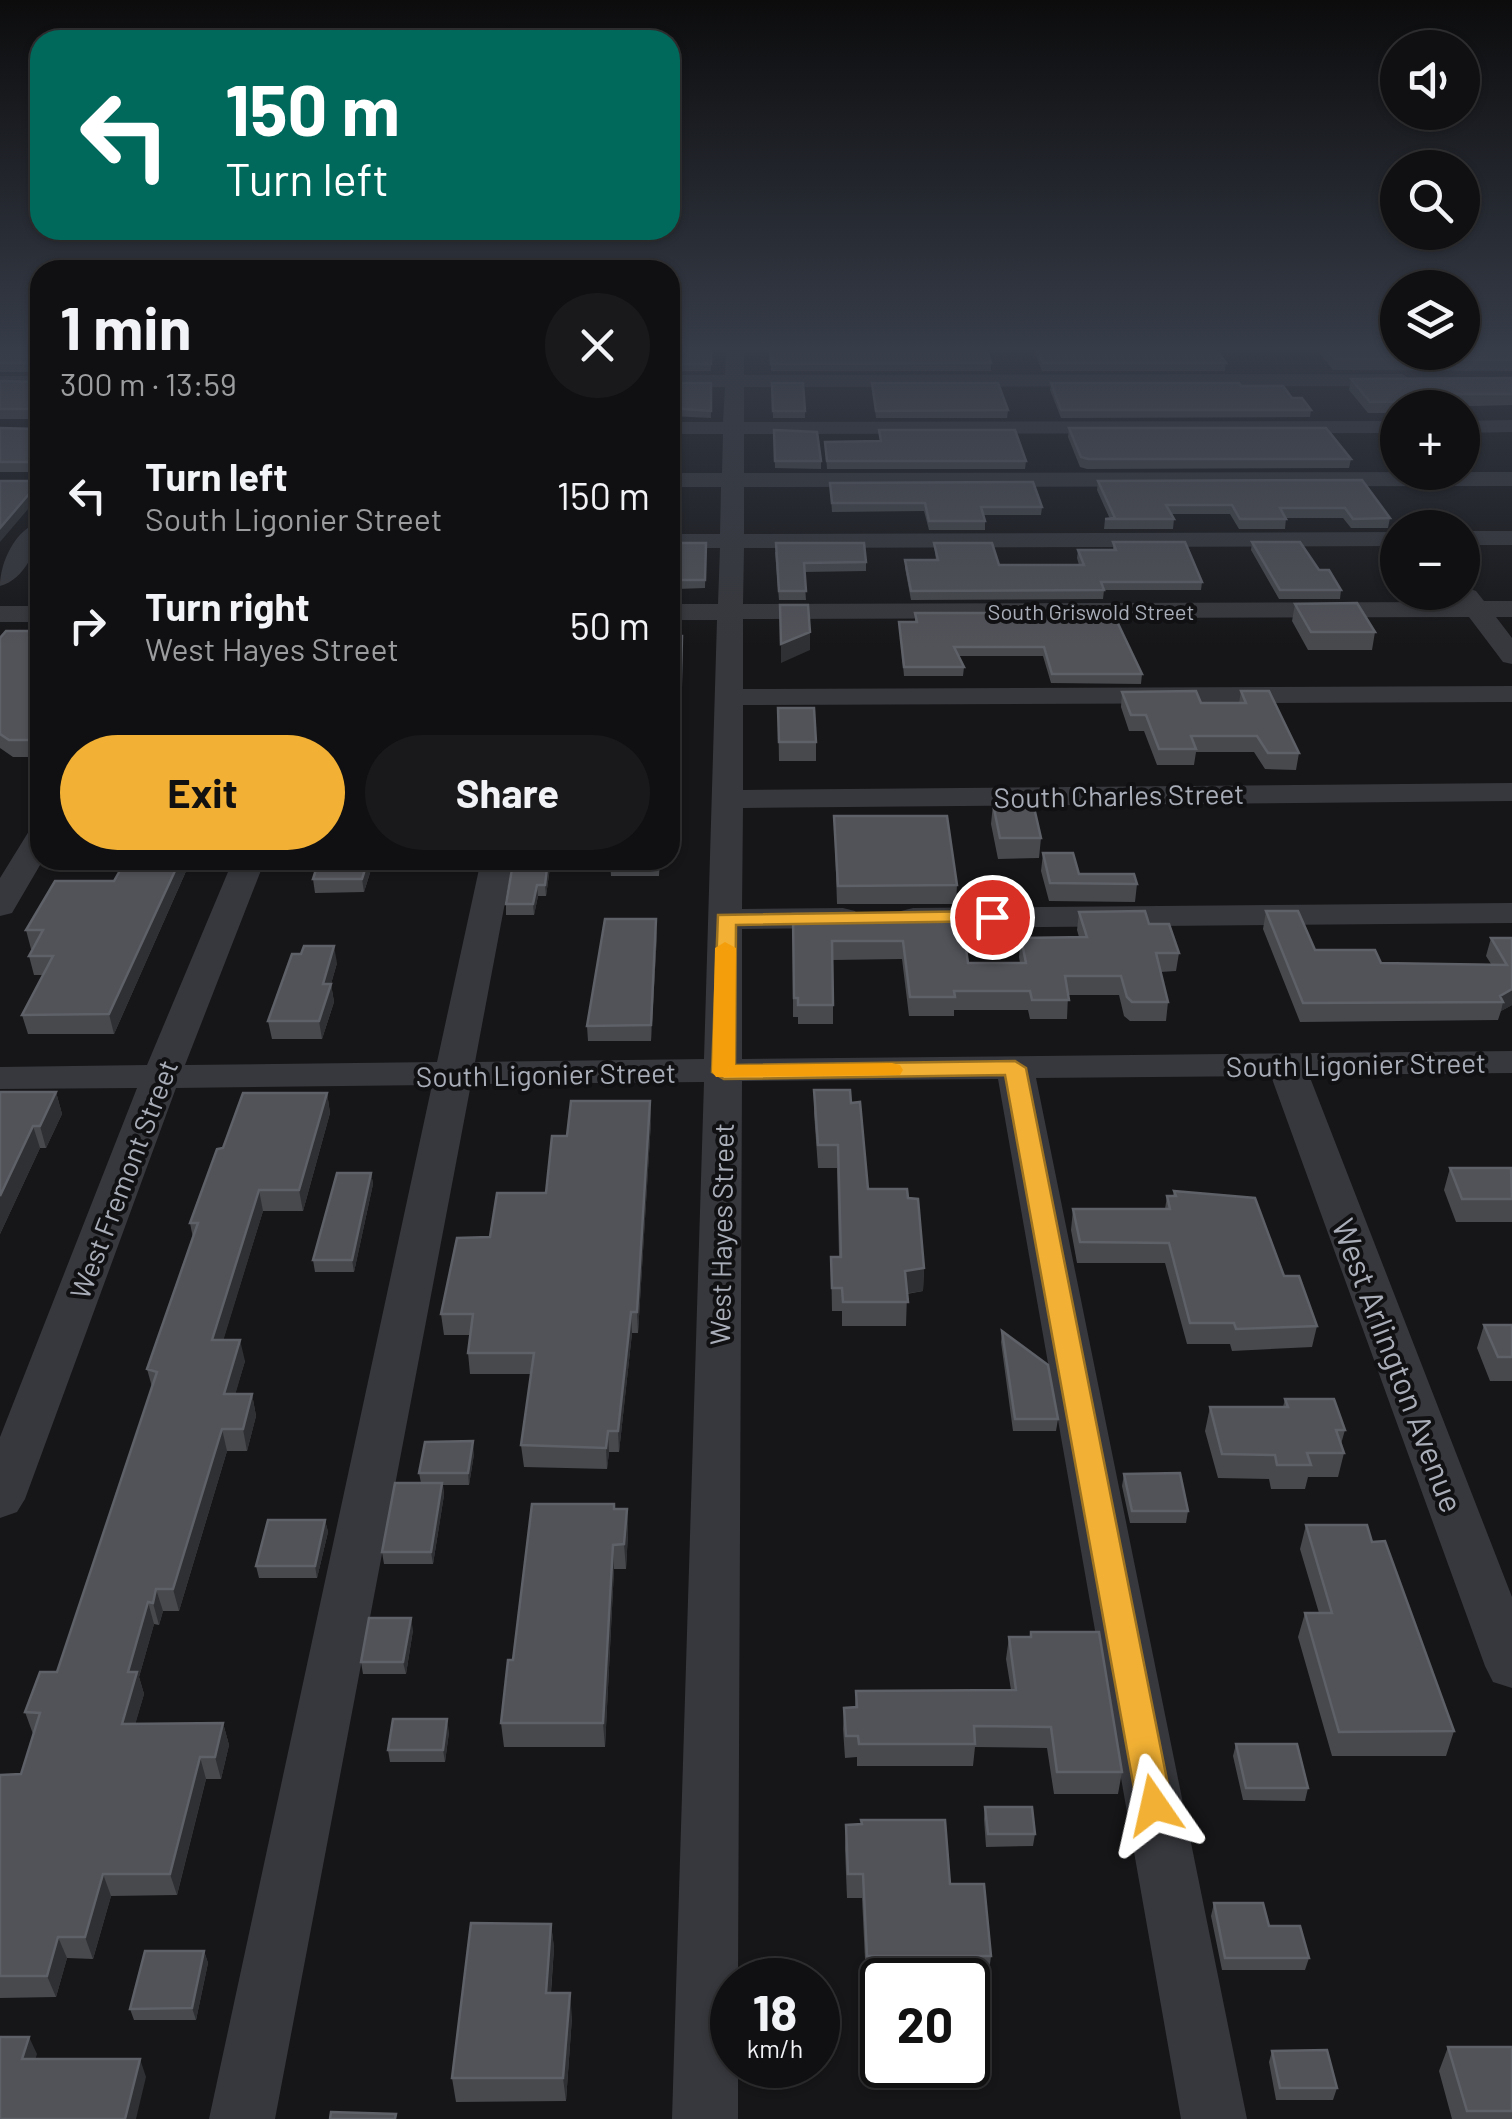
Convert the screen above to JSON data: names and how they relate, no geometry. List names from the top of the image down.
{
  "streets": {
    "street": [
      "South Griswold Street",
      "South Charles Street",
      "South Ligonier Street",
      "West Fremont Street",
      "West Hayes Street",
      "West Arlington Avenue"
    ]
  },
  "crossings": [
    ["South Griswold Street", "West Hayes Street"],
    ["South Charles Street", "West Hayes Street"],
    ["South Ligonier Street", "West Fremont Street"],
    ["South Ligonier Street", "West Hayes Street"],
    ["South Ligonier Street", "West Arlington Avenue"]
  ],
  "page": {
    "map_buttons": ["+", "−"],
    "turn": ["150 m", "Turn left"],
    "heading": ["1 min", "300 m · 13:59"],
    "list": [
      {
        "name": "Turn left",
        "note": "South Ligonier Street",
        "value": "150 m"
      },
      {
        "name": "Turn right",
        "note": "West Hayes Street",
        "value": "50 m"
      }
    ],
    "buttons": ["Exit", "Share"],
    "speed": "18 km/h",
    "limit": "20"
  }
}
